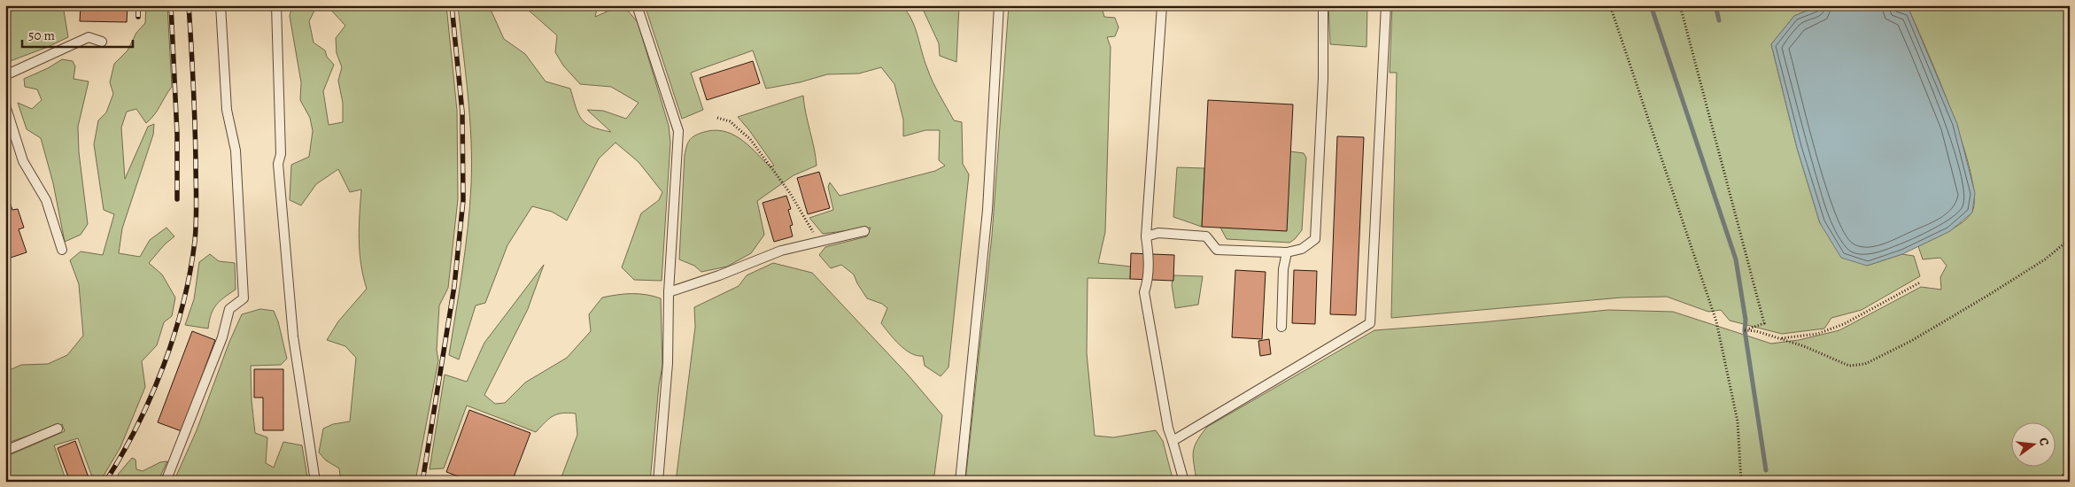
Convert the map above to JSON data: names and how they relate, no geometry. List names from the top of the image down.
{
  "scale_bar": "50 m",
  "north": "right"
}
